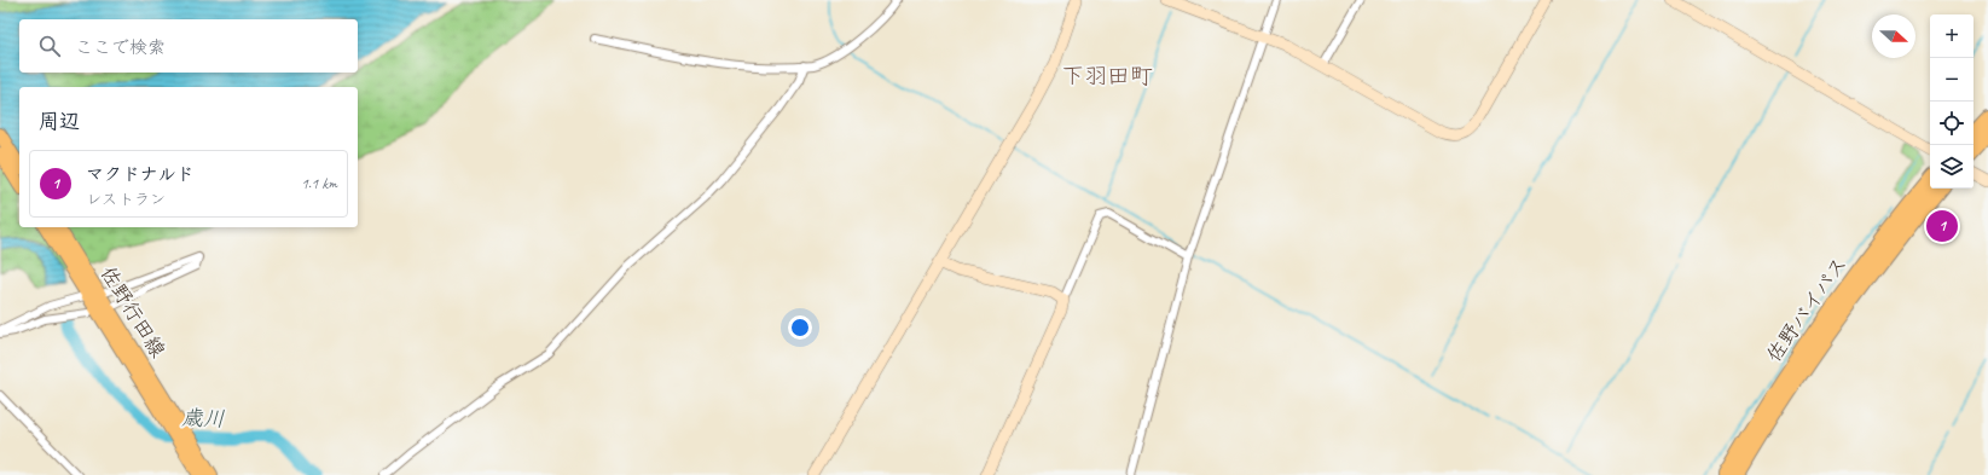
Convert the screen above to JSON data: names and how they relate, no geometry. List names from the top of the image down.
{
  "streets": {
    "highway": ["佐野バイパス"],
    "main road": ["佐野行田線"]
  },
  "districts": ["下羽田町"],
  "water": ["歳川"],
  "north": "right",
  "page": {
    "map_buttons": ["+", "−"],
    "search": "ここで検索",
    "heading": "周辺",
    "list": [
      {
        "mark": "1",
        "name": "マクドナルド",
        "note": "レストラン",
        "value": "1.1 km"
      }
    ],
    "pins": "1"
  }
}
